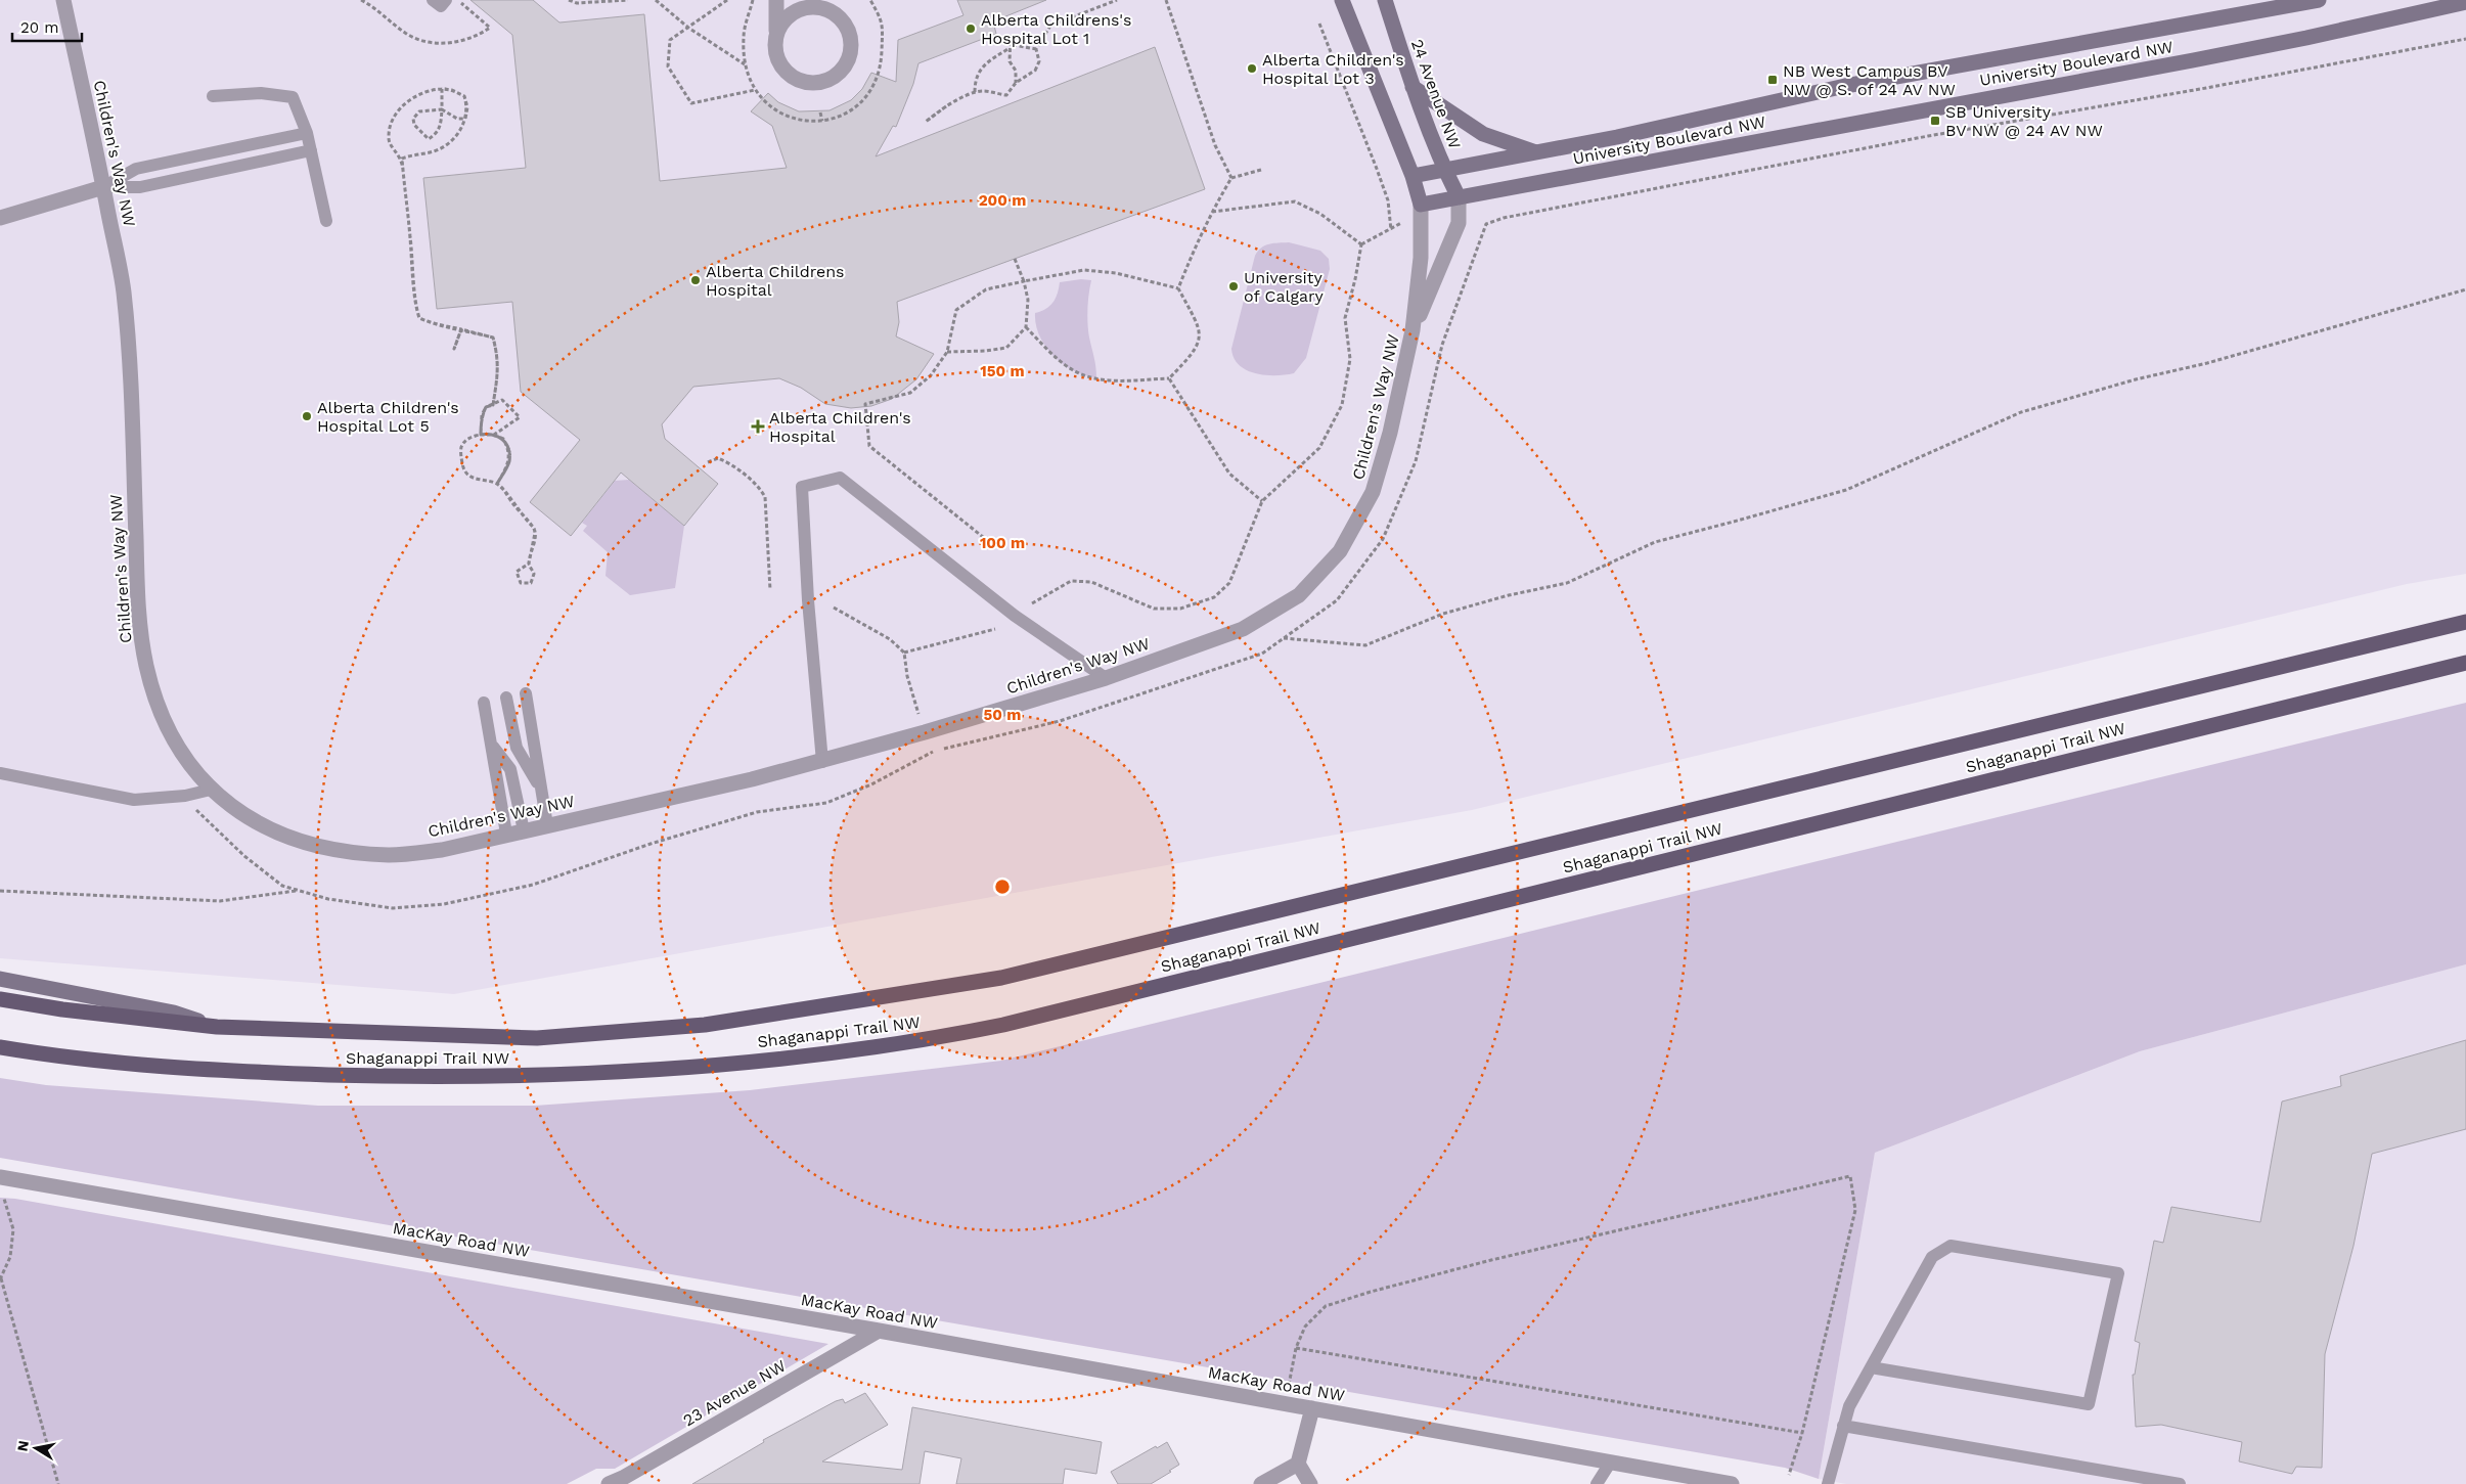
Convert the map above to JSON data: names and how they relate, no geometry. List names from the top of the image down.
{
  "streets": {
    "main road": ["Shaganappi Trail NW"],
    "street": [
      "University Boulevard NW",
      "24 Avenue NW",
      "Children's Way NW",
      "MacKay Road NW",
      "23 Avenue NW"
    ]
  },
  "crossings": [
    ["University Boulevard NW", "24 Avenue NW"],
    ["University Boulevard NW", "Children's Way NW"],
    ["24 Avenue NW", "Children's Way NW"],
    ["MacKay Road NW", "23 Avenue NW"]
  ],
  "places": {
    "other": [
      "Alberta Childrens's Hospital Lot 1",
      "Alberta Children's Hospital Lot 3",
      "Alberta Childrens Hospital",
      "University of Calgary",
      "Alberta Children's Hospital Lot 5"
    ],
    "transit": ["NB West Campus BV NW @ S. of 24 AV NW", "SB University BV NW @ 24 AV NW"],
    "health": ["Alberta Children's Hospital"]
  },
  "scale_bar": "20 m",
  "north": "left",
  "rings": [
    "200 m",
    "150 m",
    "100 m",
    "50 m"
  ]
}
